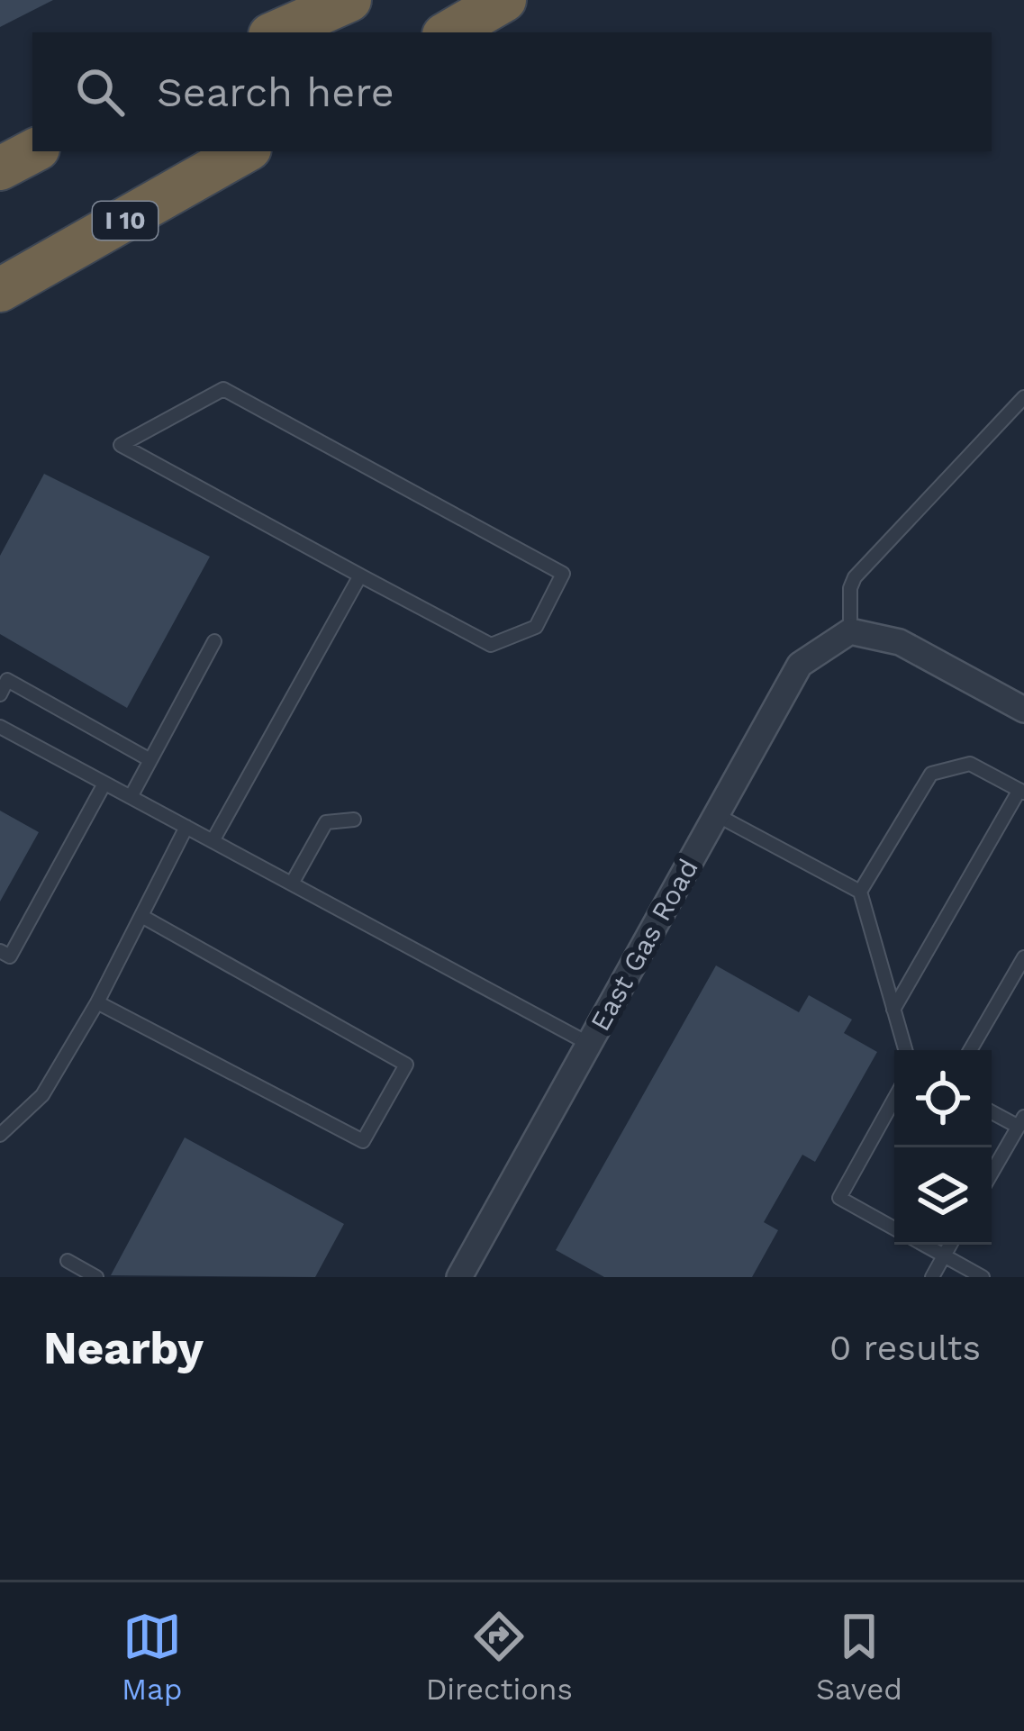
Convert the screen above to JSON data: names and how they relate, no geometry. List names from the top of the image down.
{
  "streets": {
    "highway": ["I 10"],
    "street": ["East Gas Road"]
  },
  "page": {
    "search": "Search here",
    "heading": ["Nearby", "0 results"],
    "nav": ["Map", "Directions", "Saved"]
  }
}
